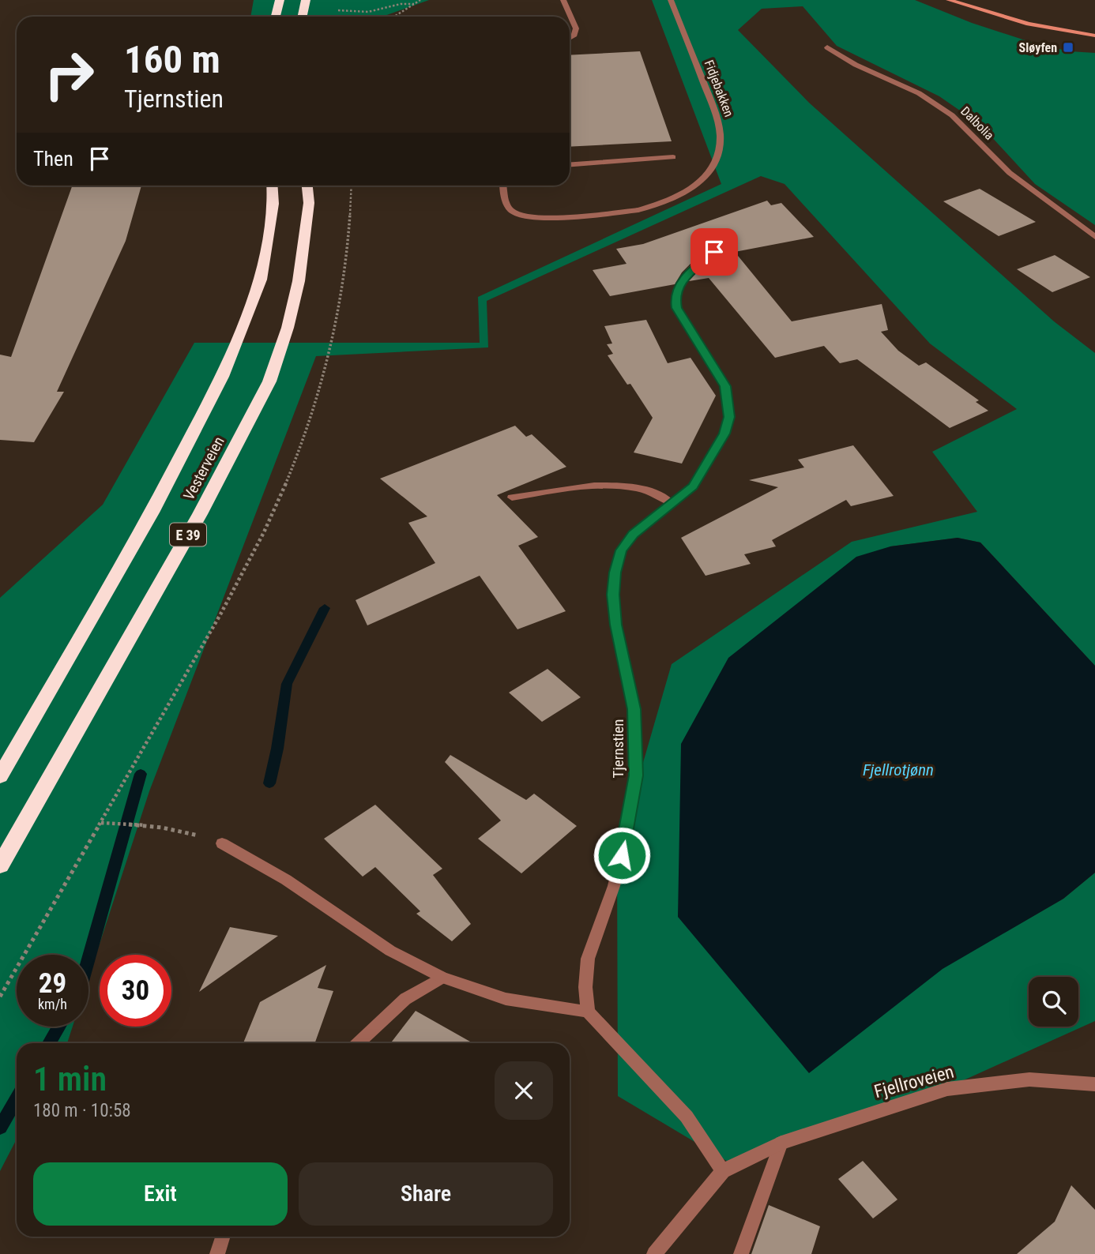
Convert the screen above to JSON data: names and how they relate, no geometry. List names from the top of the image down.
{
  "streets": {
    "highway": ["Vesterveien", "E 39"],
    "street": [
      "Fidjebakken",
      "Dalbolia",
      "Tjernstien",
      "Fjellroveien"
    ]
  },
  "water": ["Fjellrotjønn"],
  "places": {
    "transit": ["Sløyfen"]
  },
  "page": {
    "turn": ["160 m", "Tjernstien"],
    "then": "Then",
    "speed": "29 km/h",
    "limit": "30",
    "heading": ["1 min", "180 m · 10:58"],
    "buttons": ["Exit", "Share"]
  }
}
